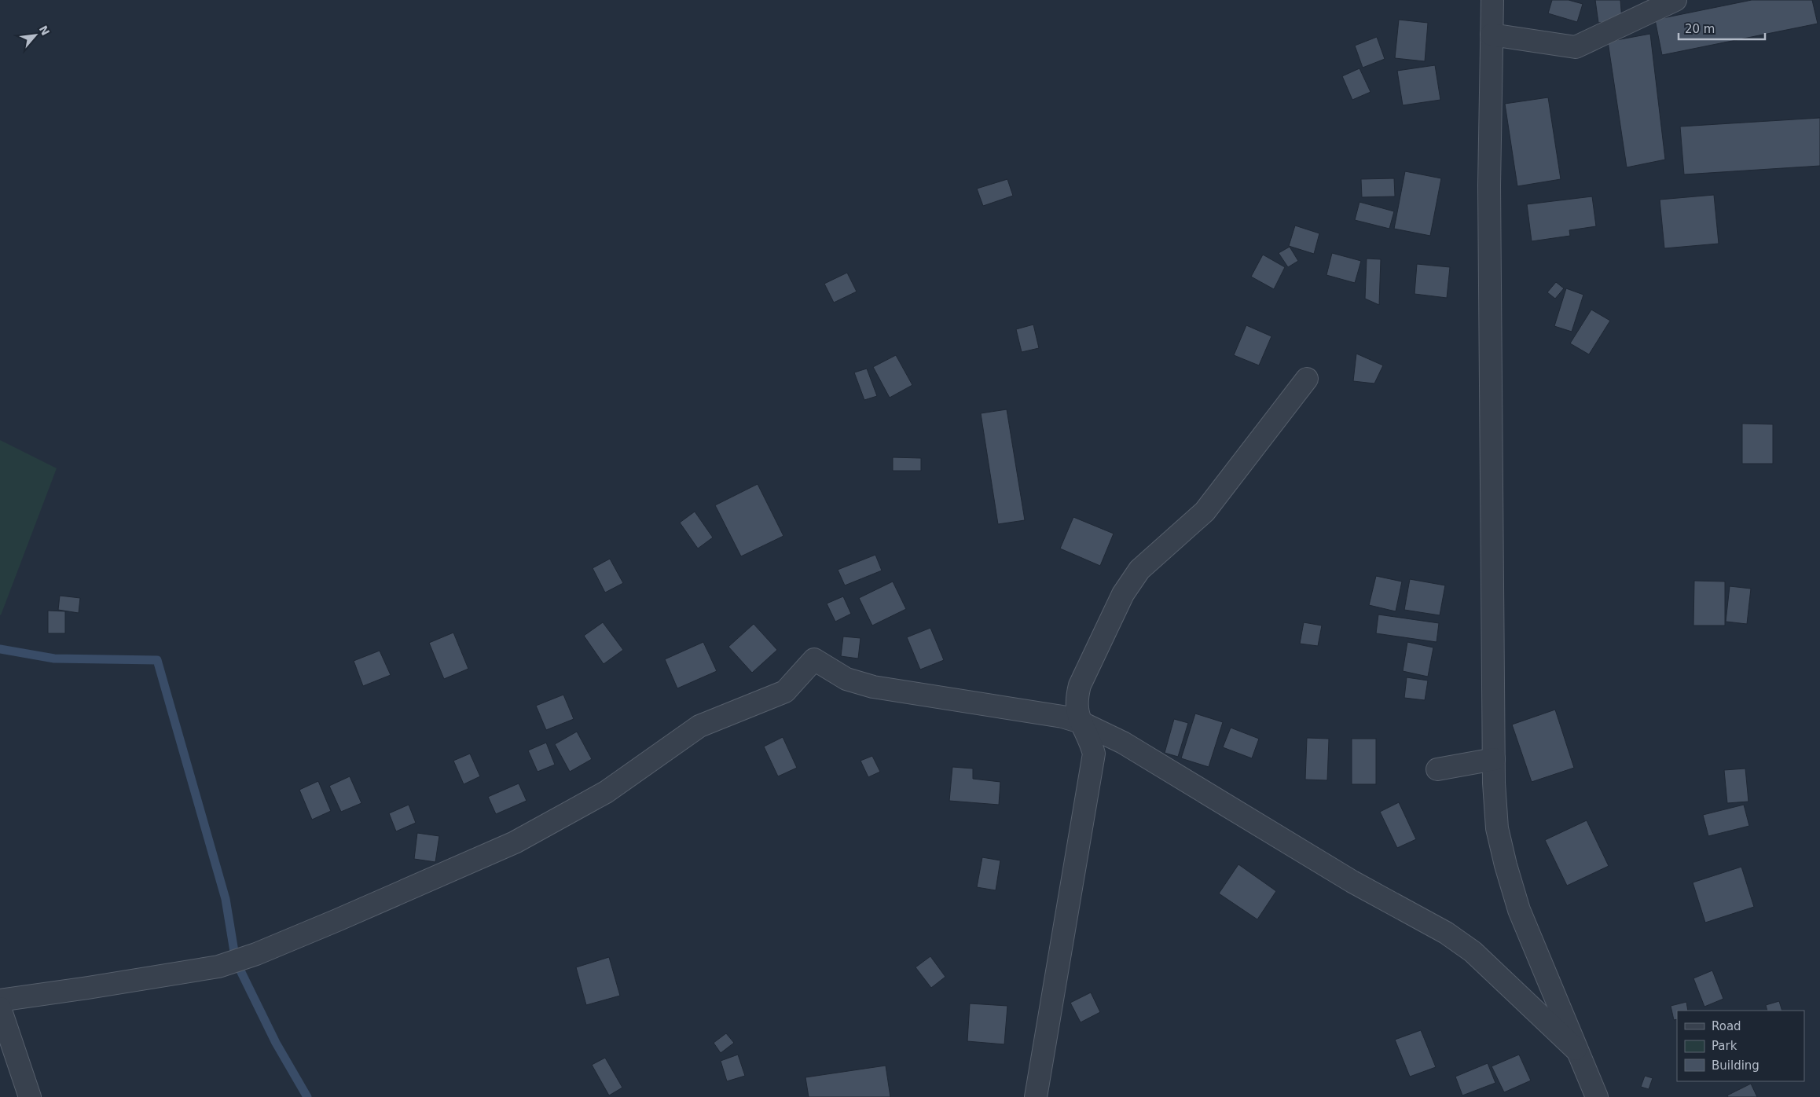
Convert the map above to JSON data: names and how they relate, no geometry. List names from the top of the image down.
{
  "legend": ["Road", "Park", "Building"],
  "scale_bar": "20 m",
  "north": "top right"
}
